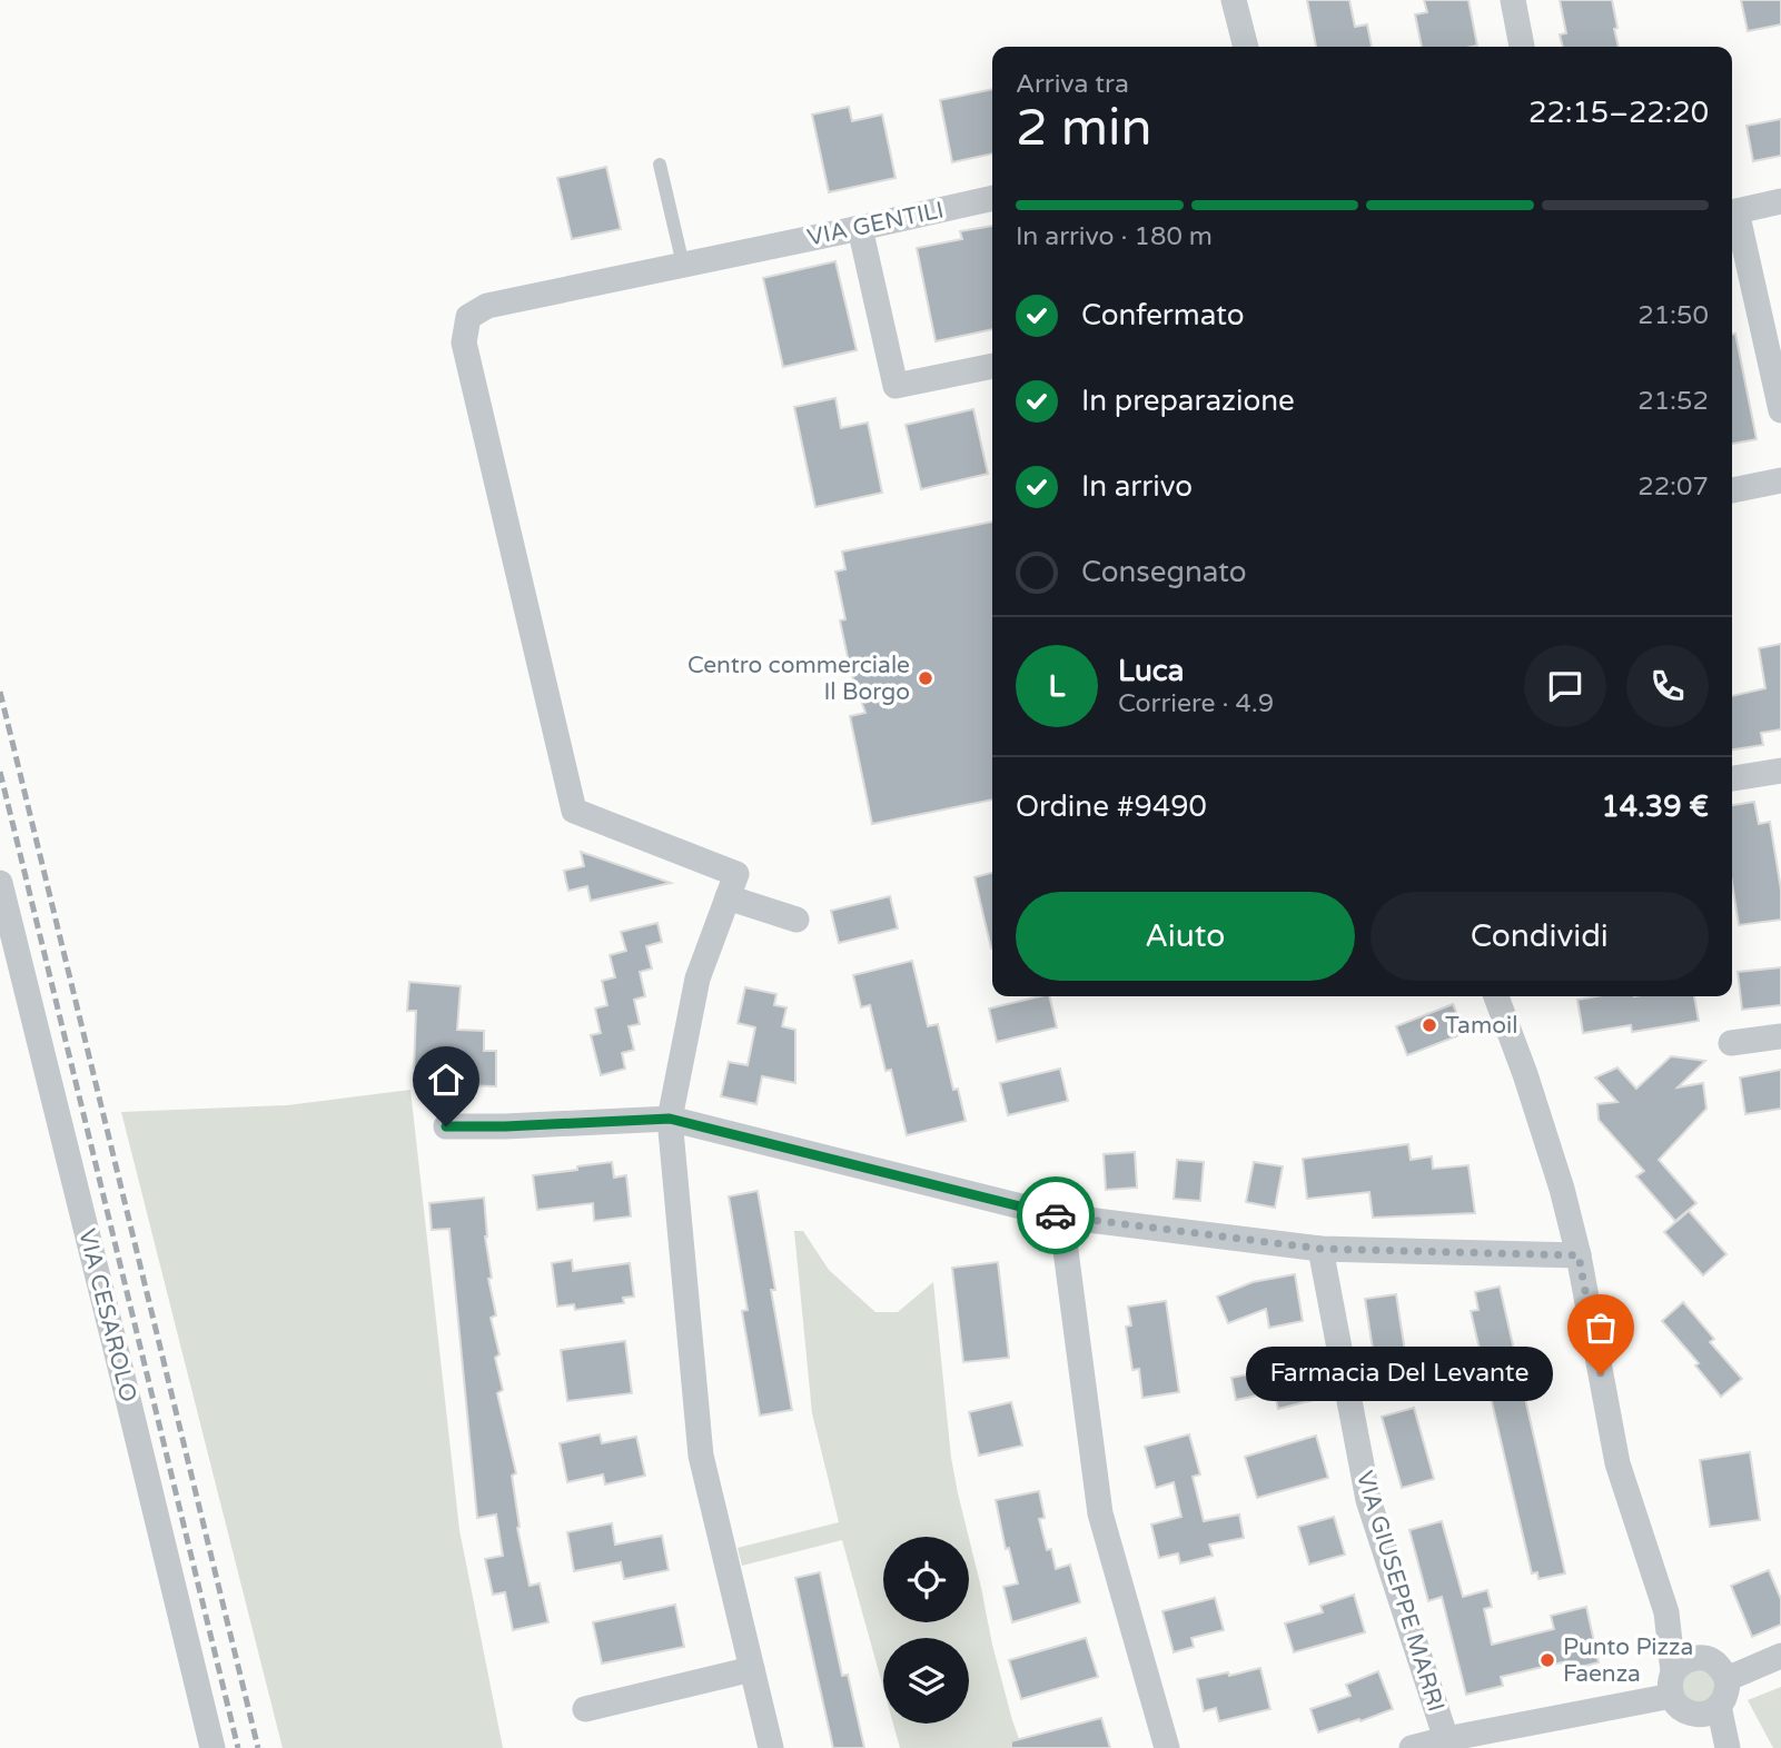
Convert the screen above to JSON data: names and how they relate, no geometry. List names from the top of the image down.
{
  "streets": {
    "street": ["VIA GENTILI", "VIA CESAROLO", "VIA GIUSEPPE MARRI"]
  },
  "places": [
    "Centro commerciale Il Borgo",
    "Tamoil",
    "Farmacia Del Levante",
    "Punto Pizza Faenza"
  ],
  "page": {
    "heading": ["2 min", "Arriva tra", "22:15–22:20"],
    "panel": [
      "Luca",
      "Corriere · 4.9",
      "Ordine #9490",
      "14.39 €"
    ],
    "bar": "In arrivo · 180 m",
    "list": [
      ["Confermato", "21:50"],
      ["In preparazione", "21:52"],
      ["In arrivo", "22:07"],
      "Consegnato"
    ],
    "round": "L",
    "buttons": ["Aiuto", "Condividi"],
    "bubble": "Farmacia Del Levante"
  }
}
